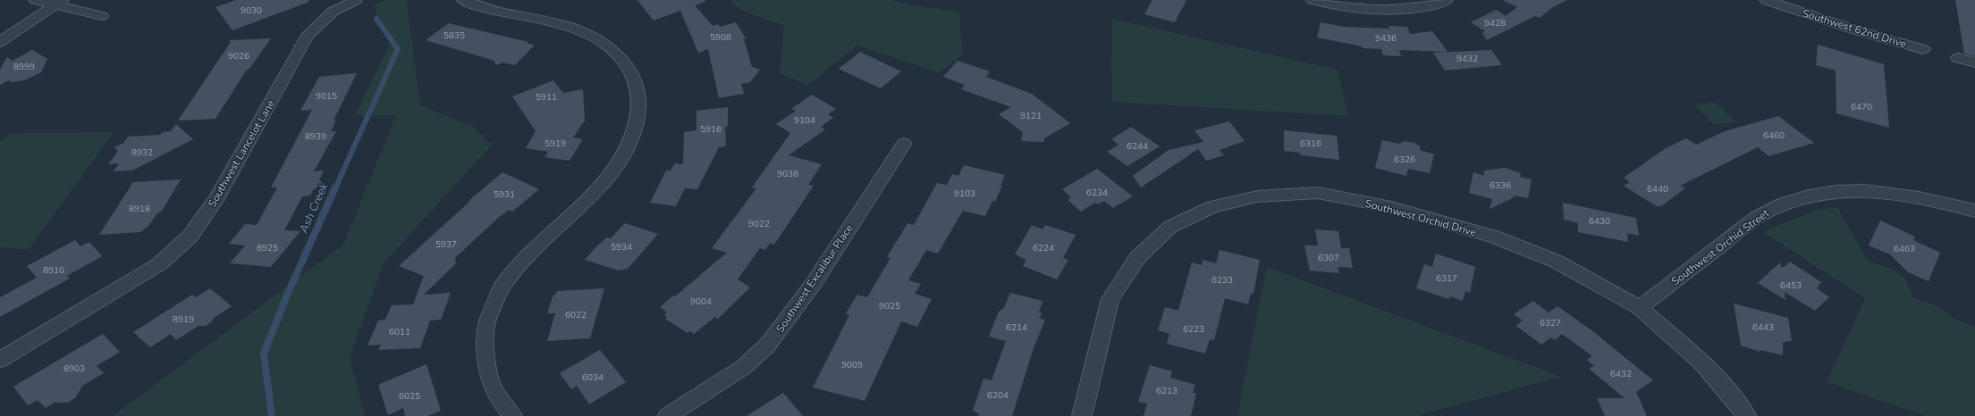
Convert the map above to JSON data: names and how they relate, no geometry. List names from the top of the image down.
{
  "streets": {
    "street": [
      "Southwest 62nd Drive",
      "Southwest Lancelot Lane",
      "Southwest Orchid Drive",
      "Southwest Orchid Street",
      "Southwest Excalibur Place"
    ]
  },
  "crossings": [
    ["Southwest Orchid Drive", "Southwest Orchid Street"]
  ],
  "water": ["Ash Creek"],
  "house_numbers": [
    "9030",
    "9428",
    "5835",
    "5908",
    "9436",
    "9026",
    "9432",
    "8999",
    "9015",
    "5911",
    "6470",
    "9121",
    "9104",
    "5916",
    "6460",
    "8939",
    "5919",
    "6316",
    "6244",
    "8932",
    "6326",
    "9038",
    "6336",
    "6440",
    "6234",
    "9103",
    "5931",
    "8918",
    "6430",
    "9022",
    "5937",
    "5934",
    "8925",
    "6224",
    "6463",
    "6307",
    "8910",
    "6317",
    "6233",
    "6453",
    "9004",
    "9025",
    "6022",
    "8919",
    "6327",
    "6214",
    "6443",
    "6223",
    "6011",
    "9009",
    "8903",
    "6432",
    "6034",
    "6213",
    "6204",
    "6025"
  ]
}
